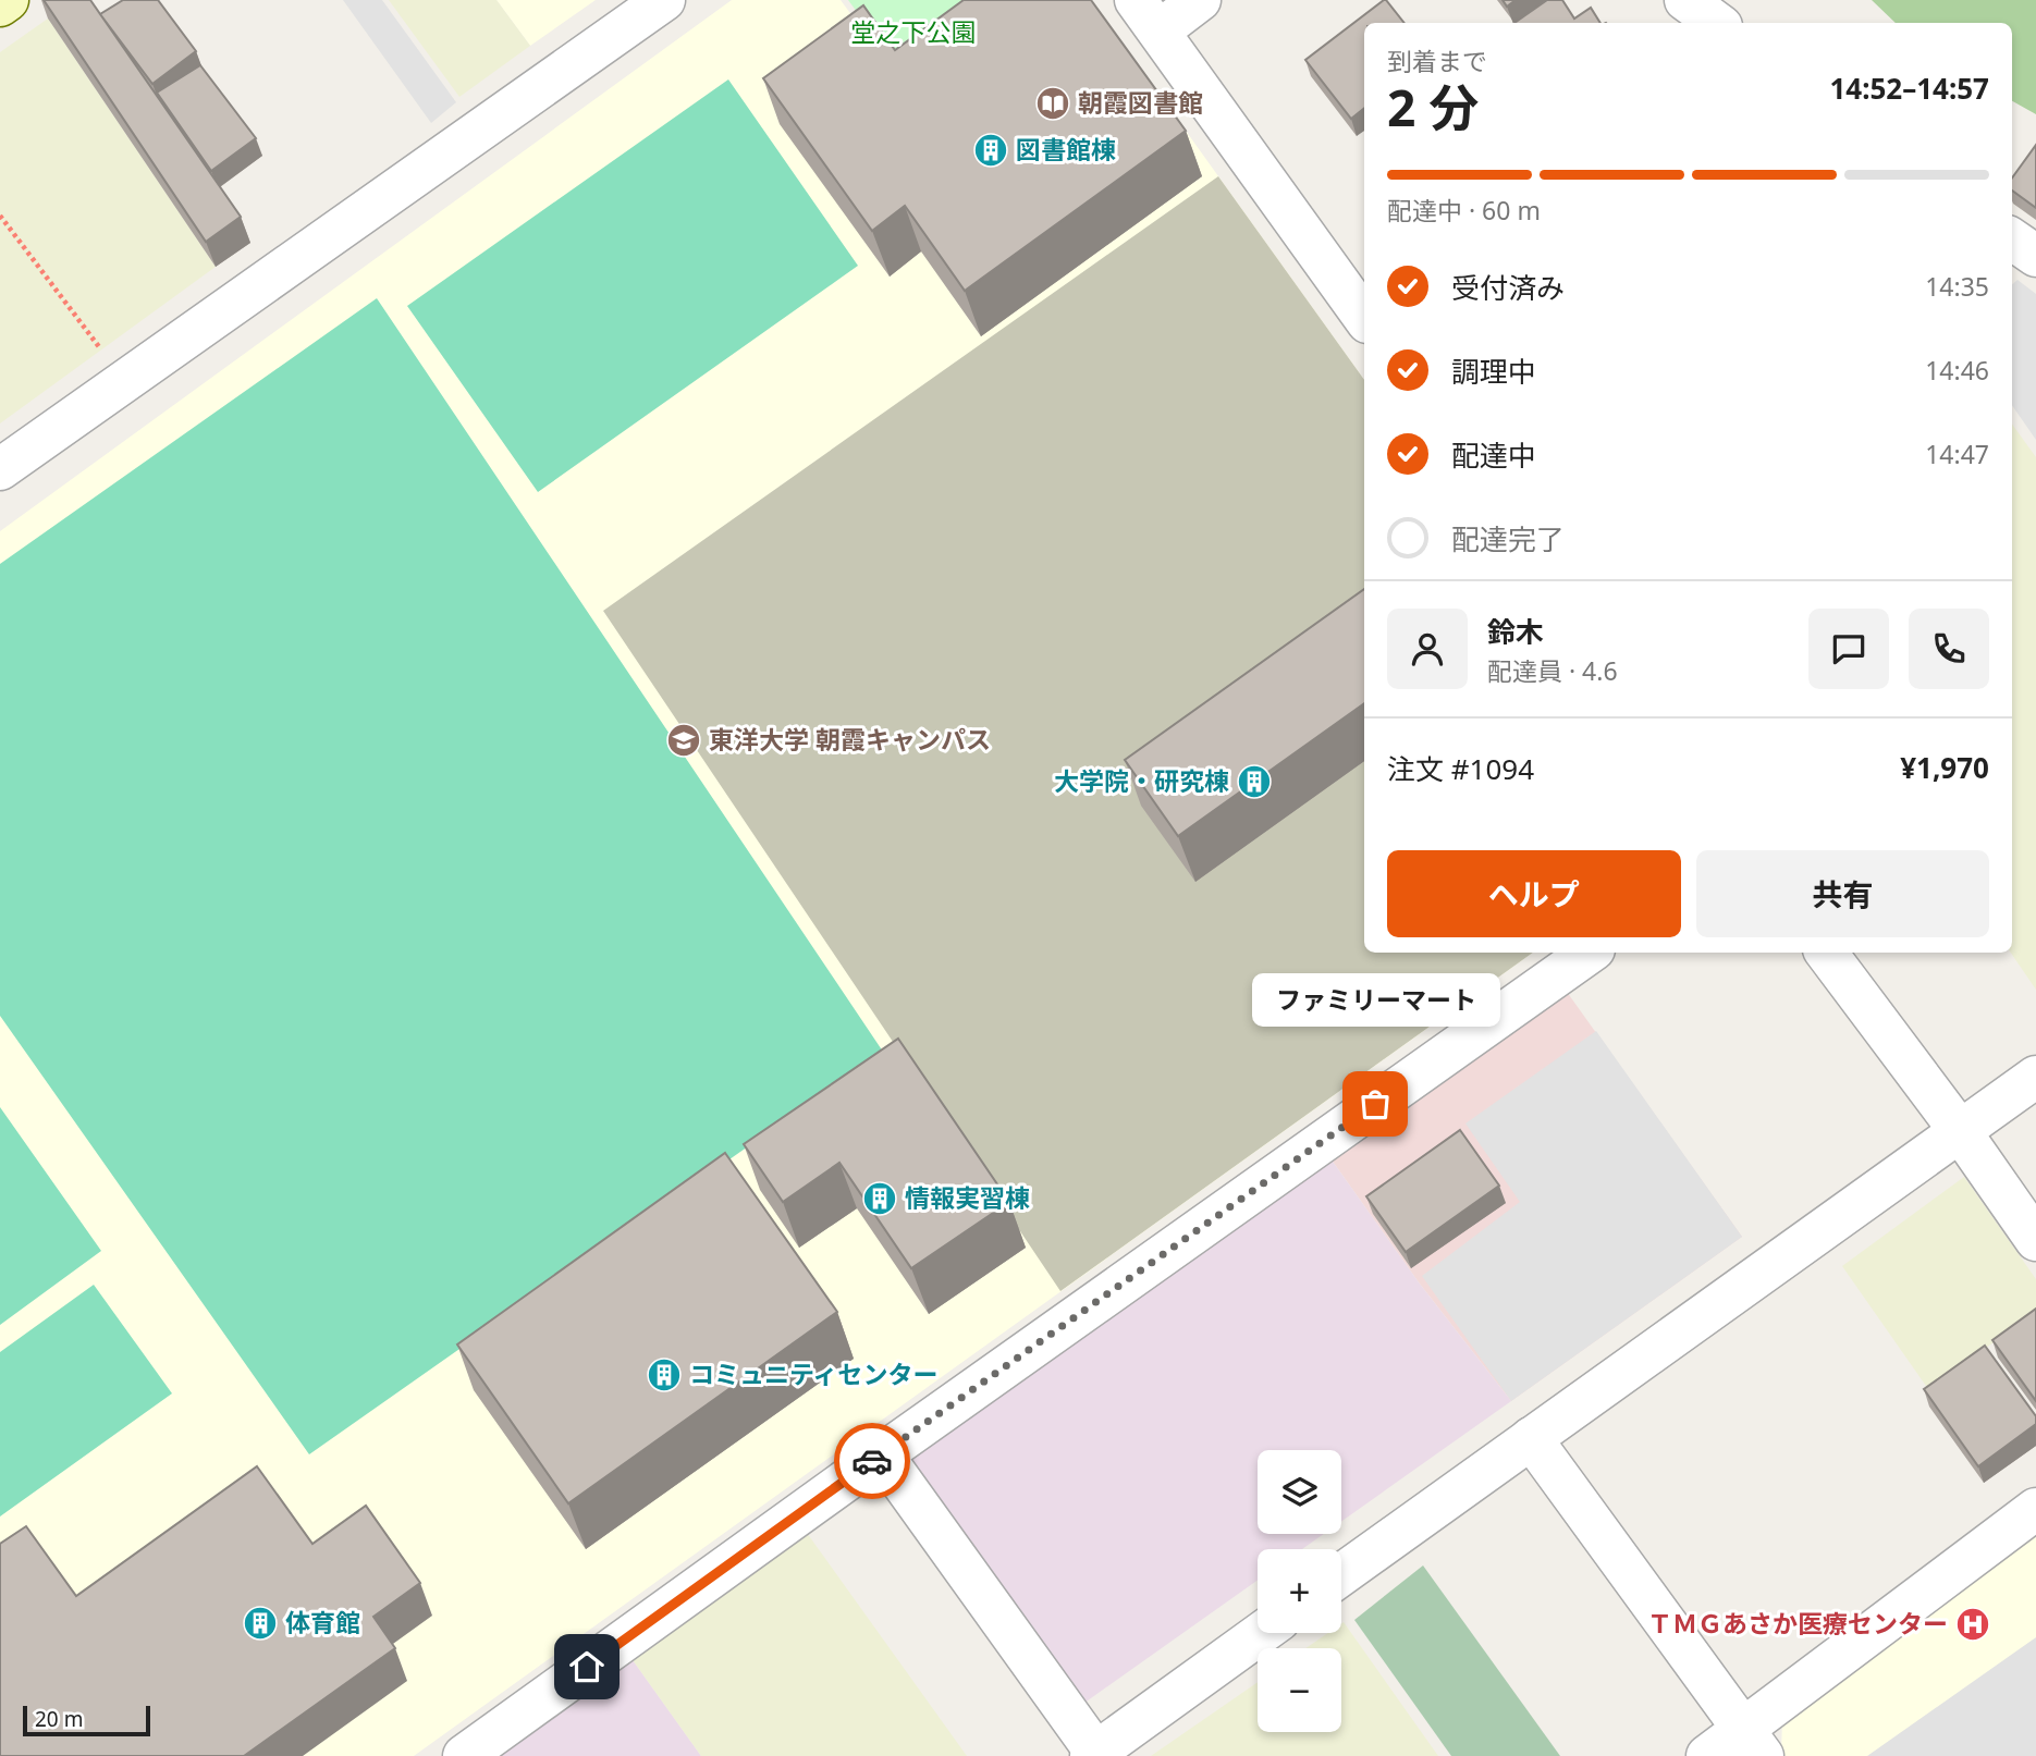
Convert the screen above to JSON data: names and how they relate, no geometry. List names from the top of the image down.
{
  "parks": ["堂之下公園"],
  "places": {
    "library": ["朝霞図書館"],
    "building": [
      "図書館棟",
      "大学院・研究棟",
      "情報実習棟",
      "コミュニティセンター",
      "体育館"
    ],
    "school or university": ["東洋大学 朝霞キャンパス"],
    "other": ["ファミリーマート"],
    "hospital": ["ＴＭＧあさか医療センター"]
  },
  "scale_bar": "20 m",
  "page": {
    "heading": ["2 分", "到着まで", "14:52–14:57"],
    "panel": [
      "鈴木",
      "配達員 · 4.6",
      "注文 #1094",
      "¥1,970"
    ],
    "bar": "配達中 · 60 m",
    "list": [
      ["受付済み", "14:35"],
      ["調理中", "14:46"],
      ["配達中", "14:47"],
      "配達完了"
    ],
    "buttons": ["ヘルプ", "共有"],
    "bubble": "ファミリーマート",
    "map_buttons": ["+", "−"],
    "scale": "20 m"
  }
}
